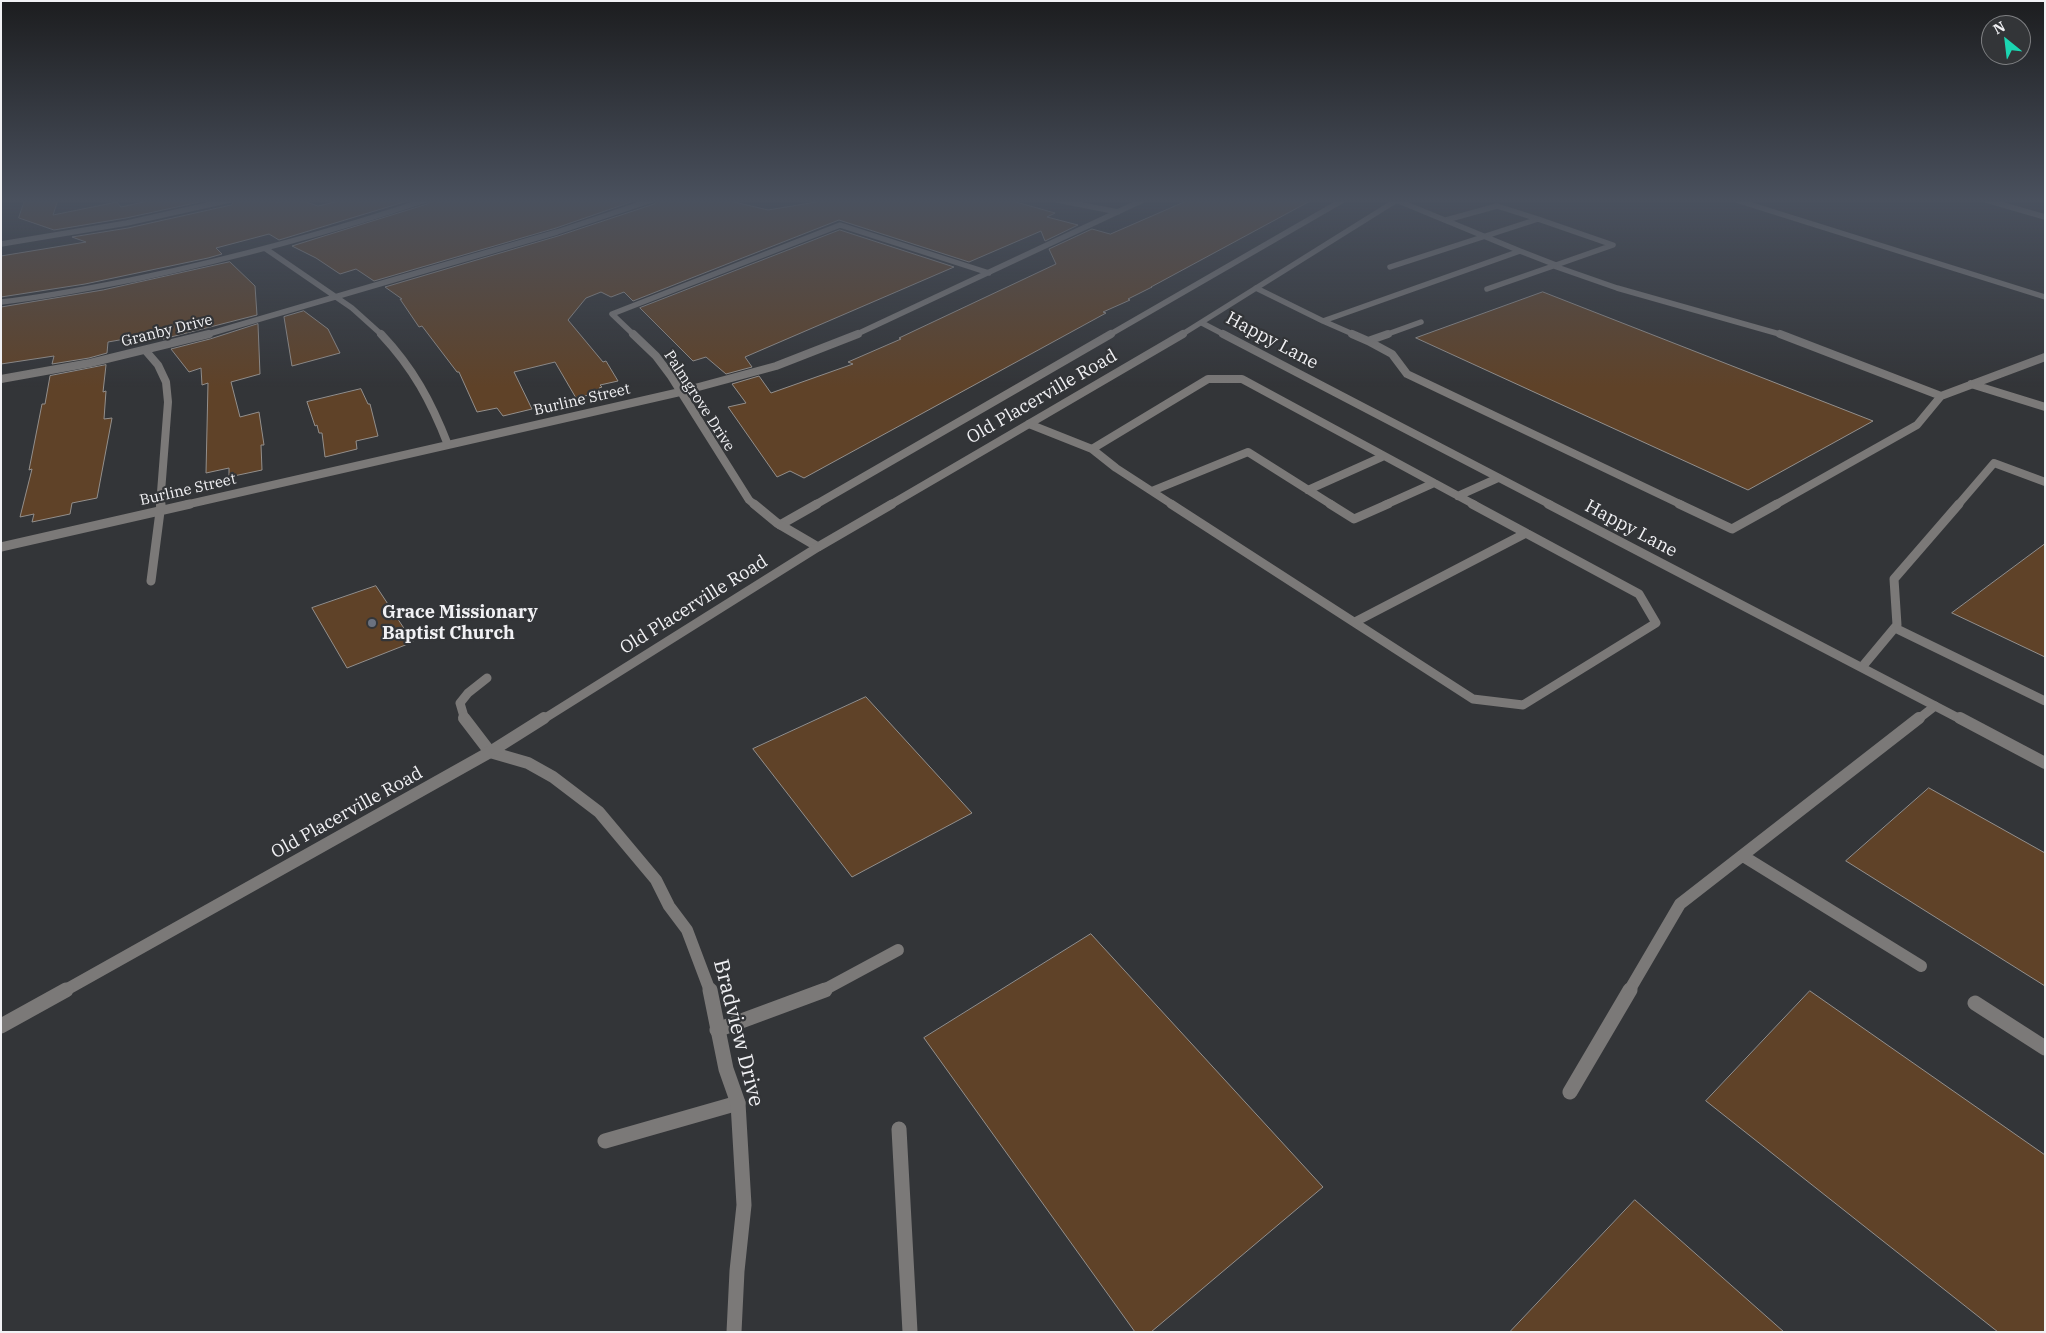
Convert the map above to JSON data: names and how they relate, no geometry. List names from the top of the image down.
{
  "streets": {
    "street": [
      "Granby Drive",
      "Happy Lane",
      "Old Placerville Road",
      "Burline Street",
      "Palmgrove Drive",
      "Bradview Drive"
    ]
  },
  "crossings": [
    ["Happy Lane", "Old Placerville Road"],
    ["Old Placerville Road", "Palmgrove Drive"],
    ["Old Placerville Road", "Bradview Drive"],
    ["Burline Street", "Palmgrove Drive"]
  ],
  "places": ["Grace Missionary Baptist Church"],
  "north": "top left"
}
